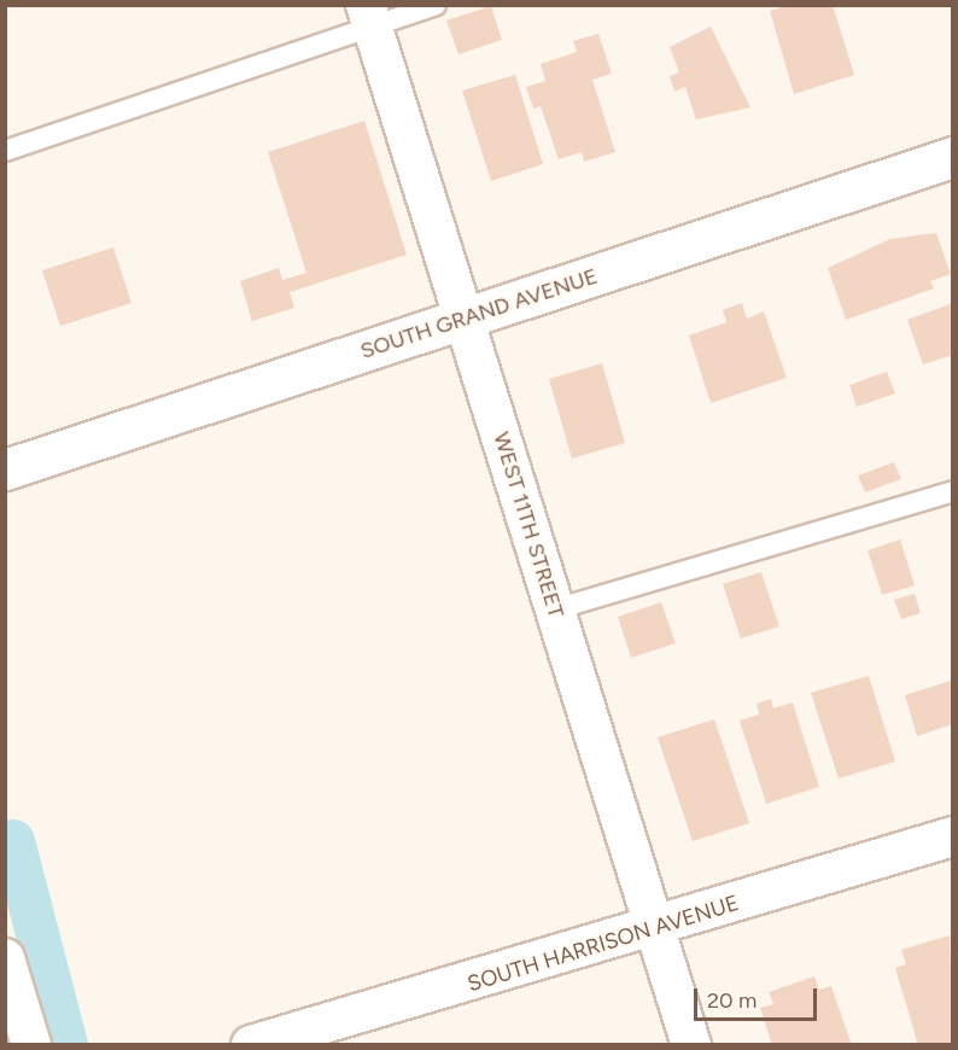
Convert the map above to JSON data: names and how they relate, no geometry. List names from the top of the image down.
{
  "streets": {
    "street": ["SOUTH GRAND AVENUE", "WEST 11TH STREET", "SOUTH HARRISON AVENUE"]
  },
  "crossings": [
    ["SOUTH GRAND AVENUE", "WEST 11TH STREET"],
    ["WEST 11TH STREET", "SOUTH HARRISON AVENUE"]
  ],
  "scale_bar": "20 m"
}
